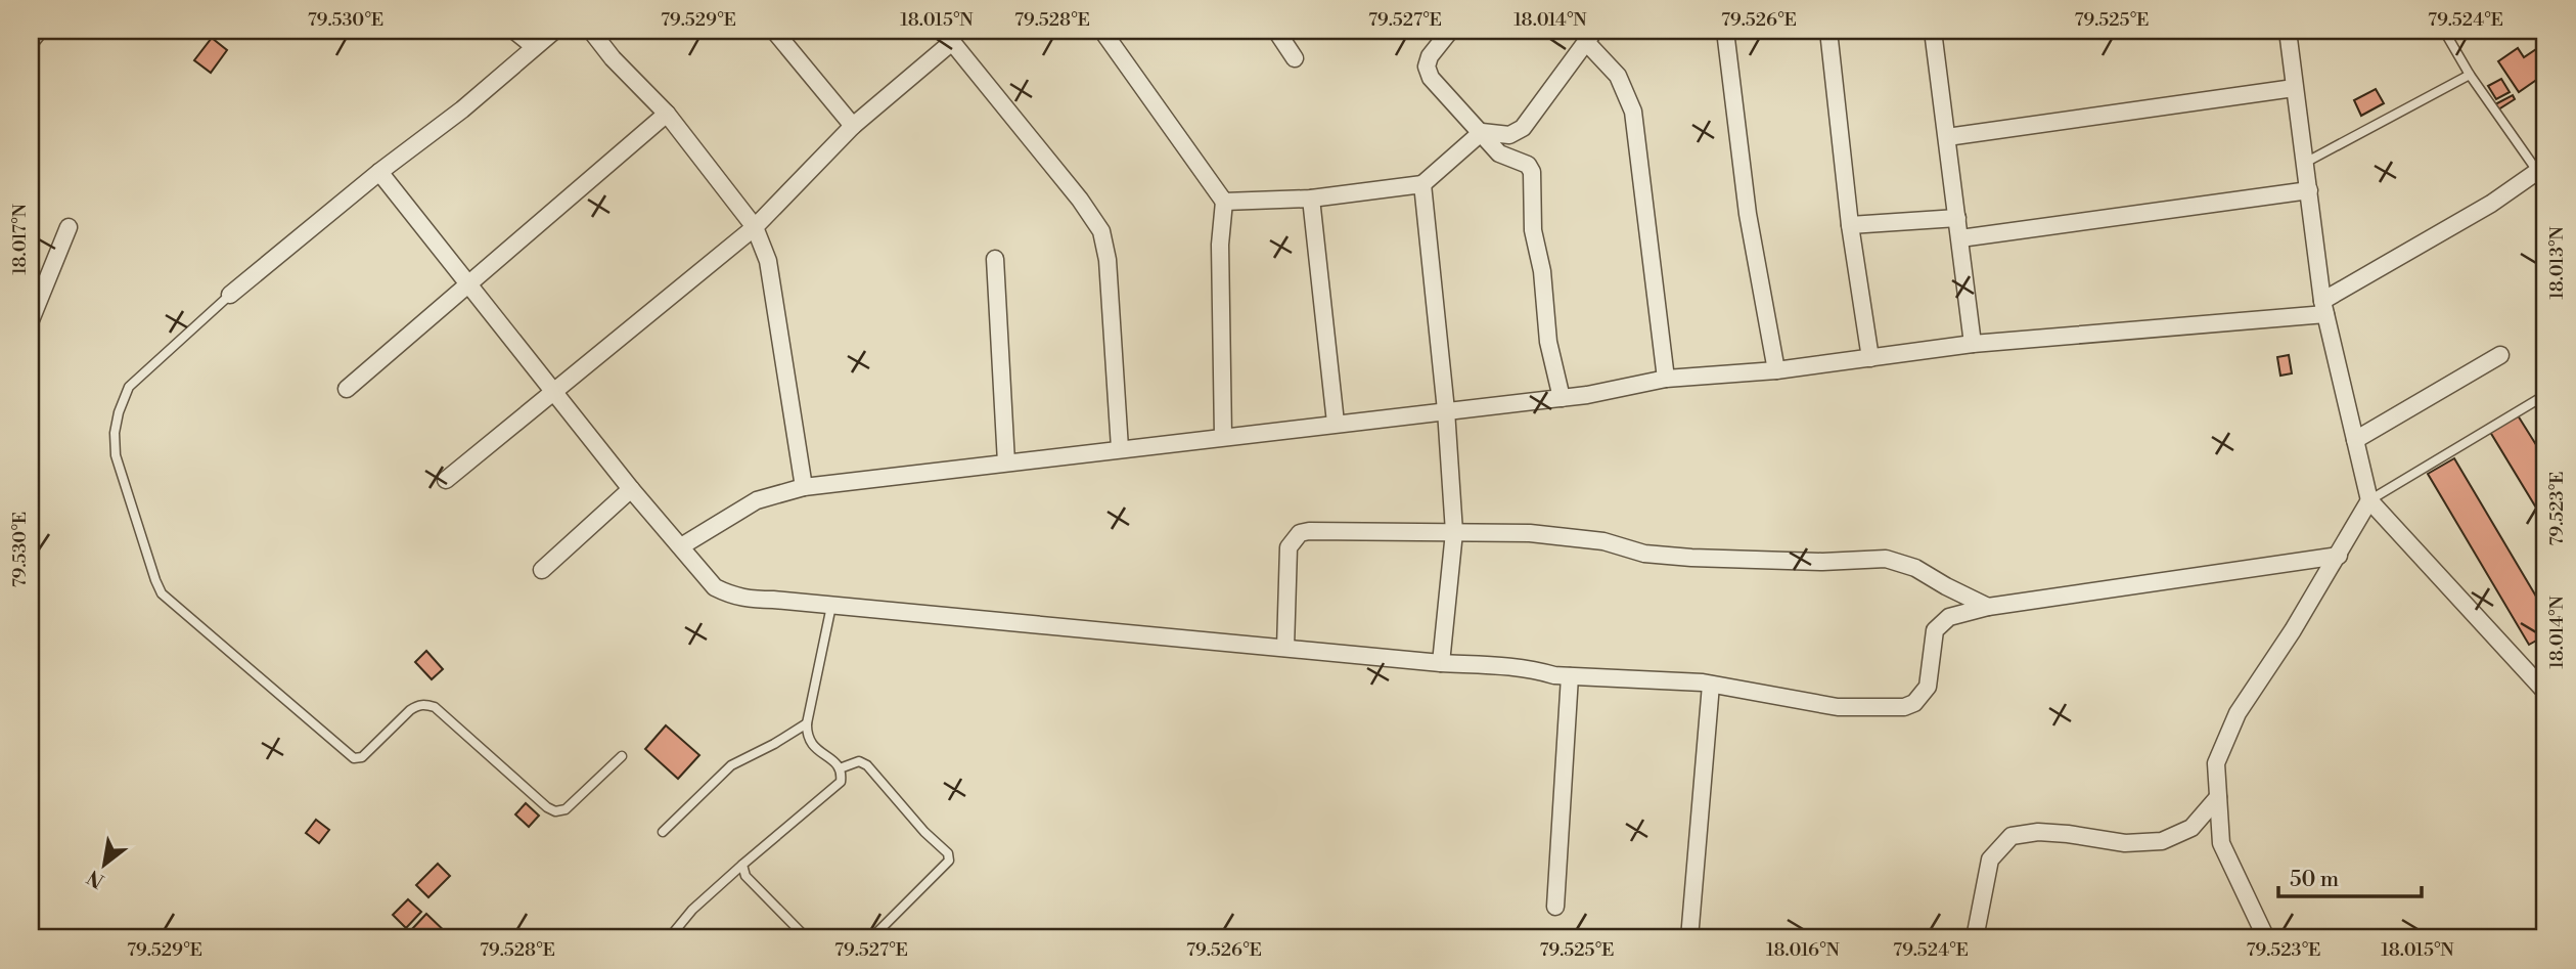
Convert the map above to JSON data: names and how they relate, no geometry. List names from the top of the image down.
{
  "scale_bar": "50 m",
  "north": "bottom left",
  "coordinates": [
    "79.530°E",
    "79.529°E",
    "18.015°N",
    "79.528°E",
    "79.527°E",
    "18.014°N",
    "79.526°E",
    "79.525°E",
    "79.524°E",
    "18.017°N",
    "18.013°N",
    "79.523°E",
    "18.016°N"
  ]
}
